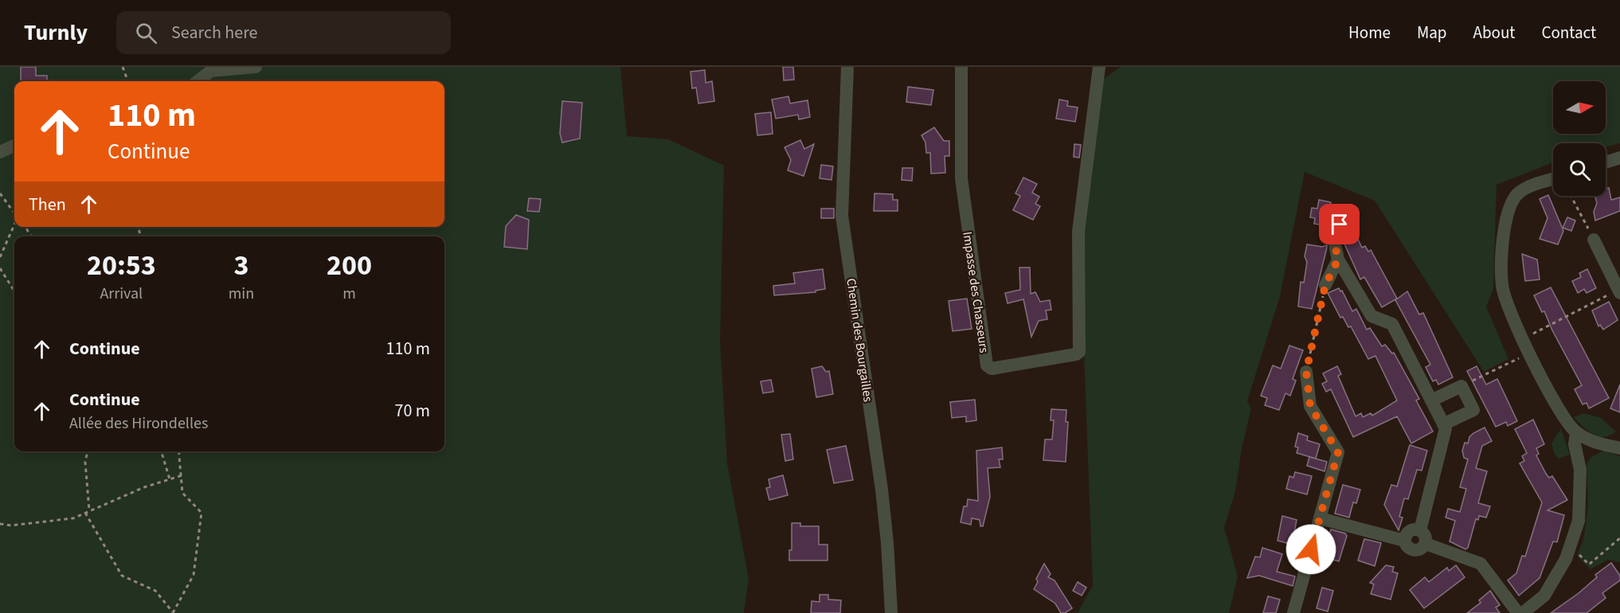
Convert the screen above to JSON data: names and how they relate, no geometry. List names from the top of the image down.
{
  "streets": {
    "street": ["Impasse des Chasseurs", "Chemin des Bourgailles"]
  },
  "north": "right",
  "page": {
    "header": "Turnly",
    "search": "Search here",
    "nav": [
      "Home",
      "Map",
      "About",
      "Contact"
    ],
    "turn": ["110 m", "Continue"],
    "then": "Then",
    "eta": [
      "20:53",
      "Arrival",
      "3",
      "min",
      "200",
      "m"
    ],
    "list": [
      {
        "name": "Continue",
        "value": "110 m"
      },
      {
        "name": "Continue",
        "note": "Allée des Hirondelles",
        "value": "70 m"
      }
    ]
  }
}
